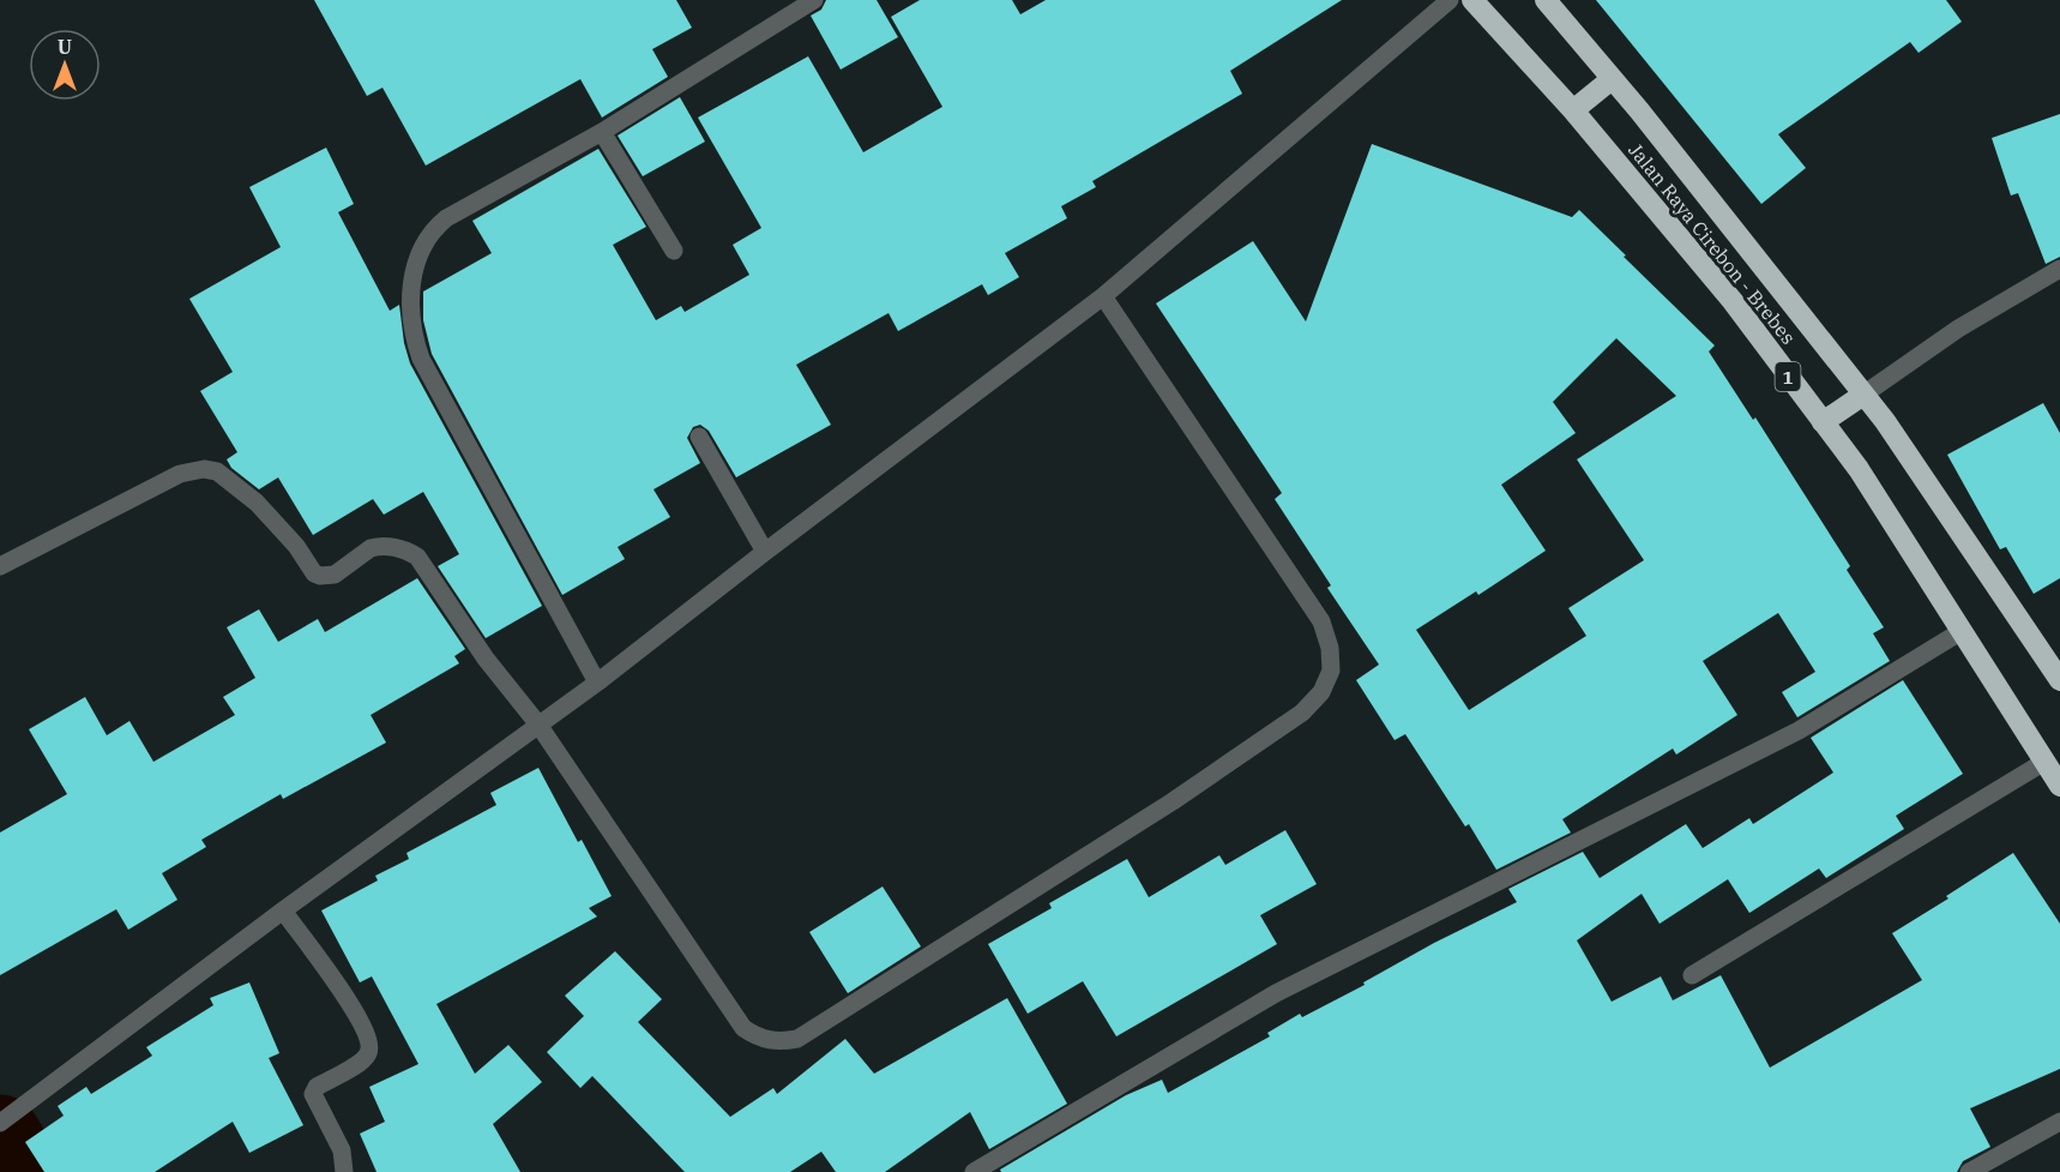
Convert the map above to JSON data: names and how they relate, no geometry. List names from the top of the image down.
{
  "streets": {
    "highway": ["Jalan Raya Cirebon - Brebes", "1"]
  },
  "north": "top"
}
